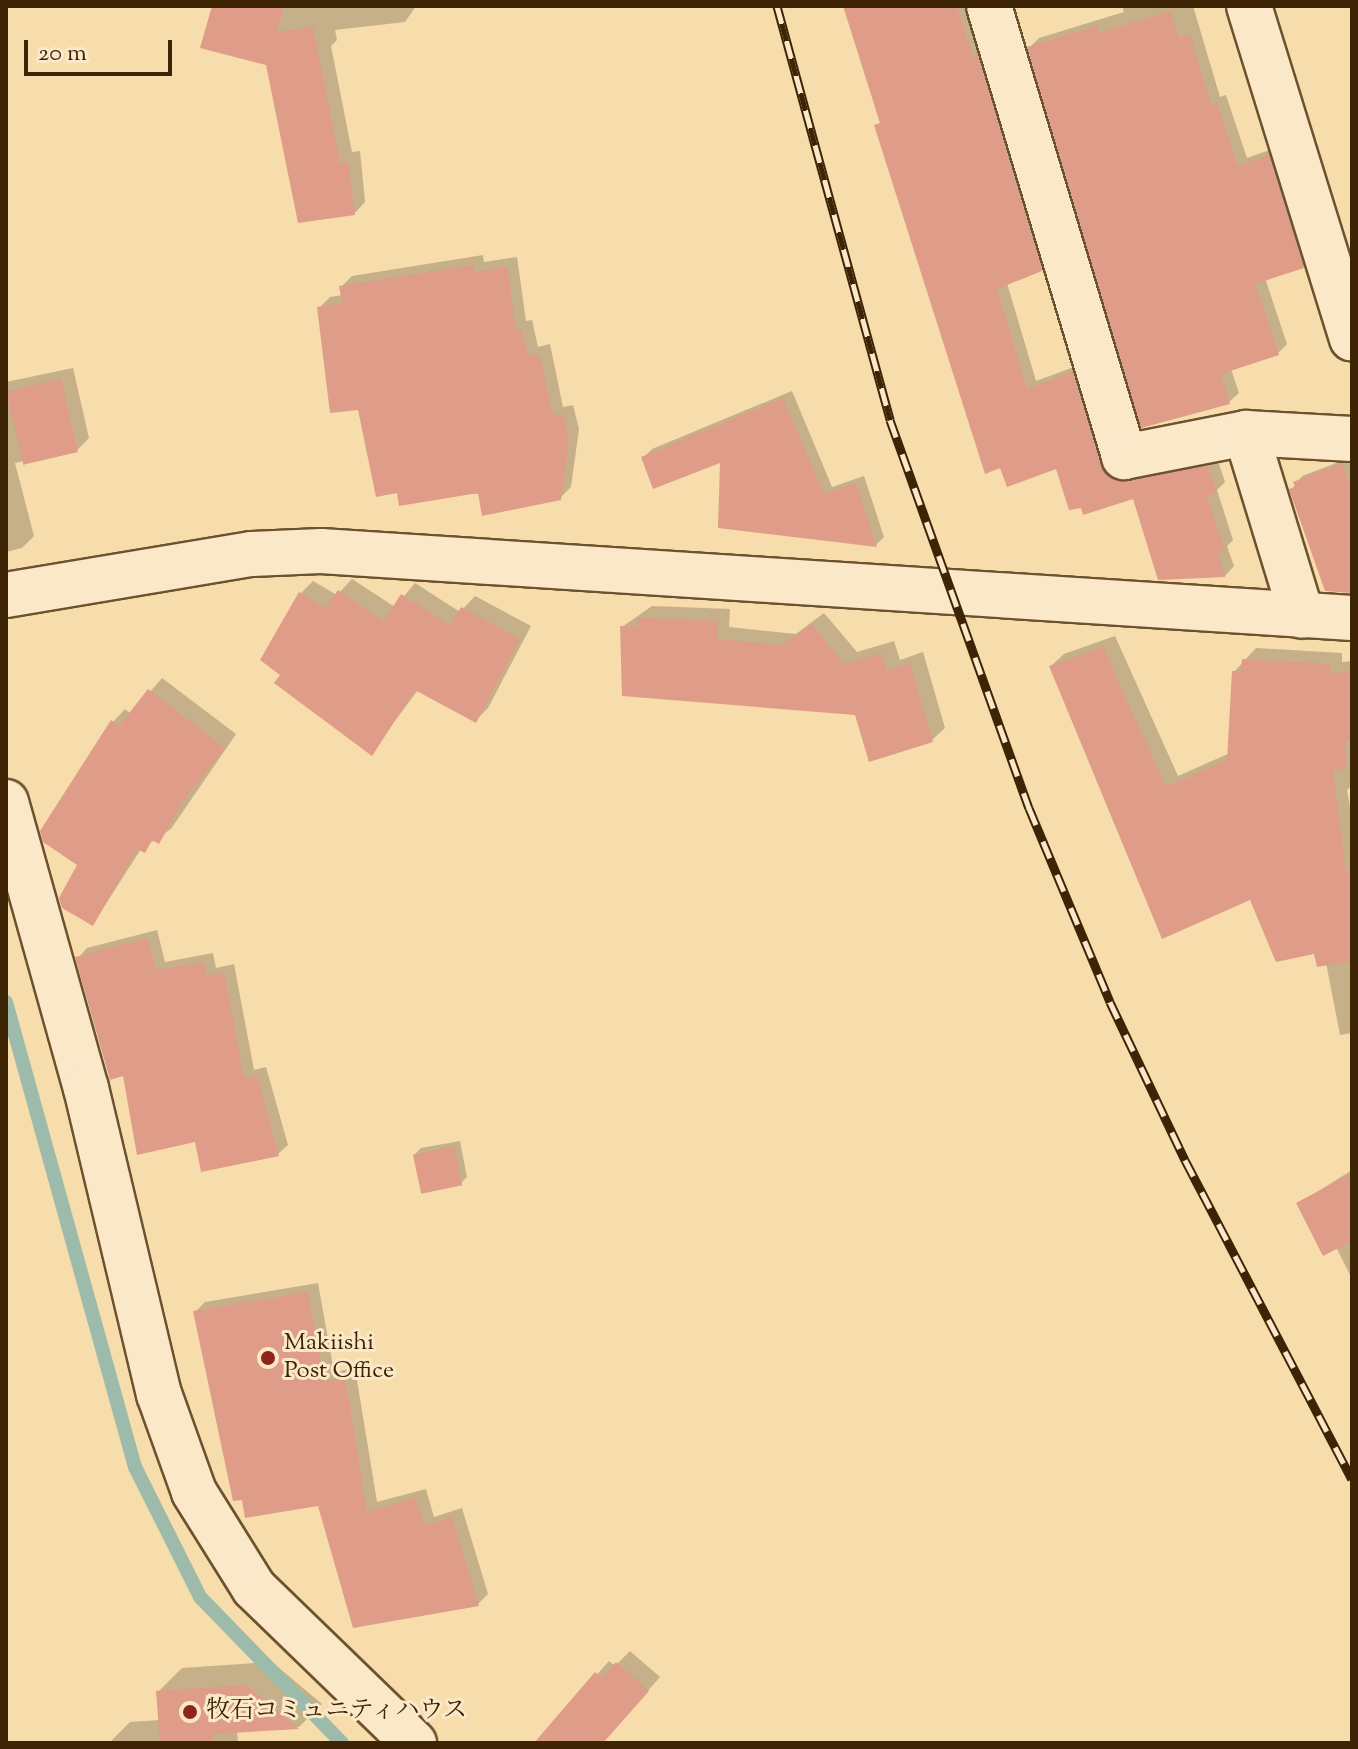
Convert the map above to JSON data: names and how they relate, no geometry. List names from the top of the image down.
{
  "places": ["Makiishi Post Office", "牧石コミュニティハウス"],
  "scale_bar": "20 m"
}
